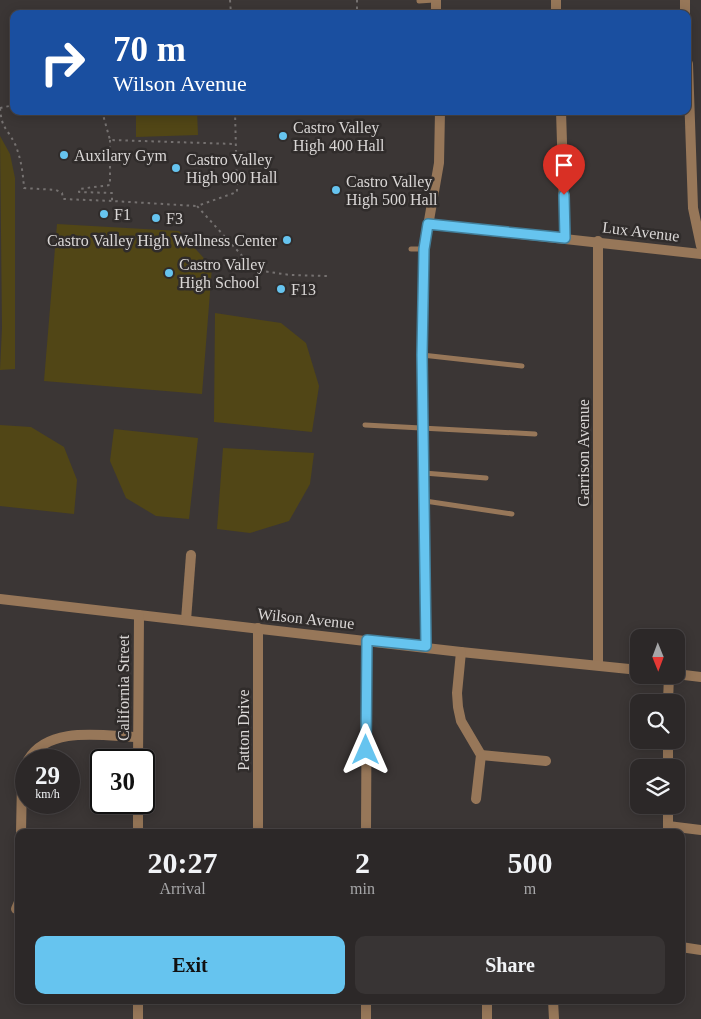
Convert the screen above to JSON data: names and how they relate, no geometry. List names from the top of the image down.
{
  "streets": {
    "street": [
      "Lux Avenue",
      "Garrison Avenue",
      "Wilson Avenue",
      "California Street",
      "Patton Drive"
    ]
  },
  "crossings": [
    ["Lux Avenue", "Garrison Avenue"],
    ["Garrison Avenue", "Wilson Avenue"],
    ["Wilson Avenue", "California Street"],
    ["Wilson Avenue", "Patton Drive"]
  ],
  "places": [
    "Castro Valley High 400 Hall",
    "Auxilary Gym",
    "Castro Valley High 900 Hall",
    "Castro Valley High 500 Hall",
    "F1",
    "F3",
    "Castro Valley High Wellness Center",
    "Castro Valley High School",
    "F13"
  ],
  "north": "bottom",
  "page": {
    "turn": ["70 m", "Wilson Avenue"],
    "speed": "29 km/h",
    "limit": "30",
    "eta": [
      "20:27",
      "Arrival",
      "2",
      "min",
      "500",
      "m"
    ],
    "buttons": ["Exit", "Share"]
  }
}
